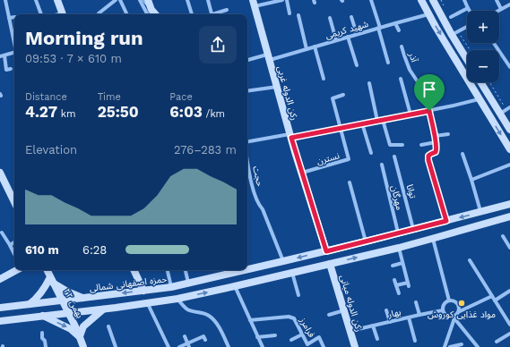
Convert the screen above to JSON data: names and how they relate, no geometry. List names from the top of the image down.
{
  "streets": {
    "main road": [
      "رکن الدوله غربی",
      "حمزه اصفهانی شمالی",
      "۲۲ بهمن",
      "رکن الدوله میانی"
    ],
    "street": [
      "شهید کریمی",
      "آذر",
      "نسترن",
      "حجت",
      "توانا",
      "مهرگان",
      "بهار",
      "فرامرز"
    ]
  },
  "crossings": [
    ["شهید کریمی", "رکن الدوله غربی"],
    ["رکن الدوله غربی", "نسترن"],
    ["رکن الدوله غربی", "حمزه اصفهانی شمالی"],
    ["حجت", "حمزه اصفهانی شمالی"],
    ["توانا", "حمزه اصفهانی شمالی"],
    ["مهرگان", "حمزه اصفهانی شمالی"],
    ["حمزه اصفهانی شمالی", "۲۲ بهمن"],
    ["رکن الدوله میانی", "بهار"]
  ],
  "places": ["مواد غذایی کوروش"],
  "page": {
    "map_buttons": ["+", "−"],
    "heading": ["Morning run", "09:53 · 7 × 610 m"],
    "stats": [
      ["Distance", "4.27 km"],
      ["Time", "25:50"],
      ["Pace", "6:03 /km"]
    ],
    "chart": ["Elevation", "276–283 m"],
    "list": [
      {
        "name": "610 m",
        "note": "6:28"
      }
    ]
  }
}
